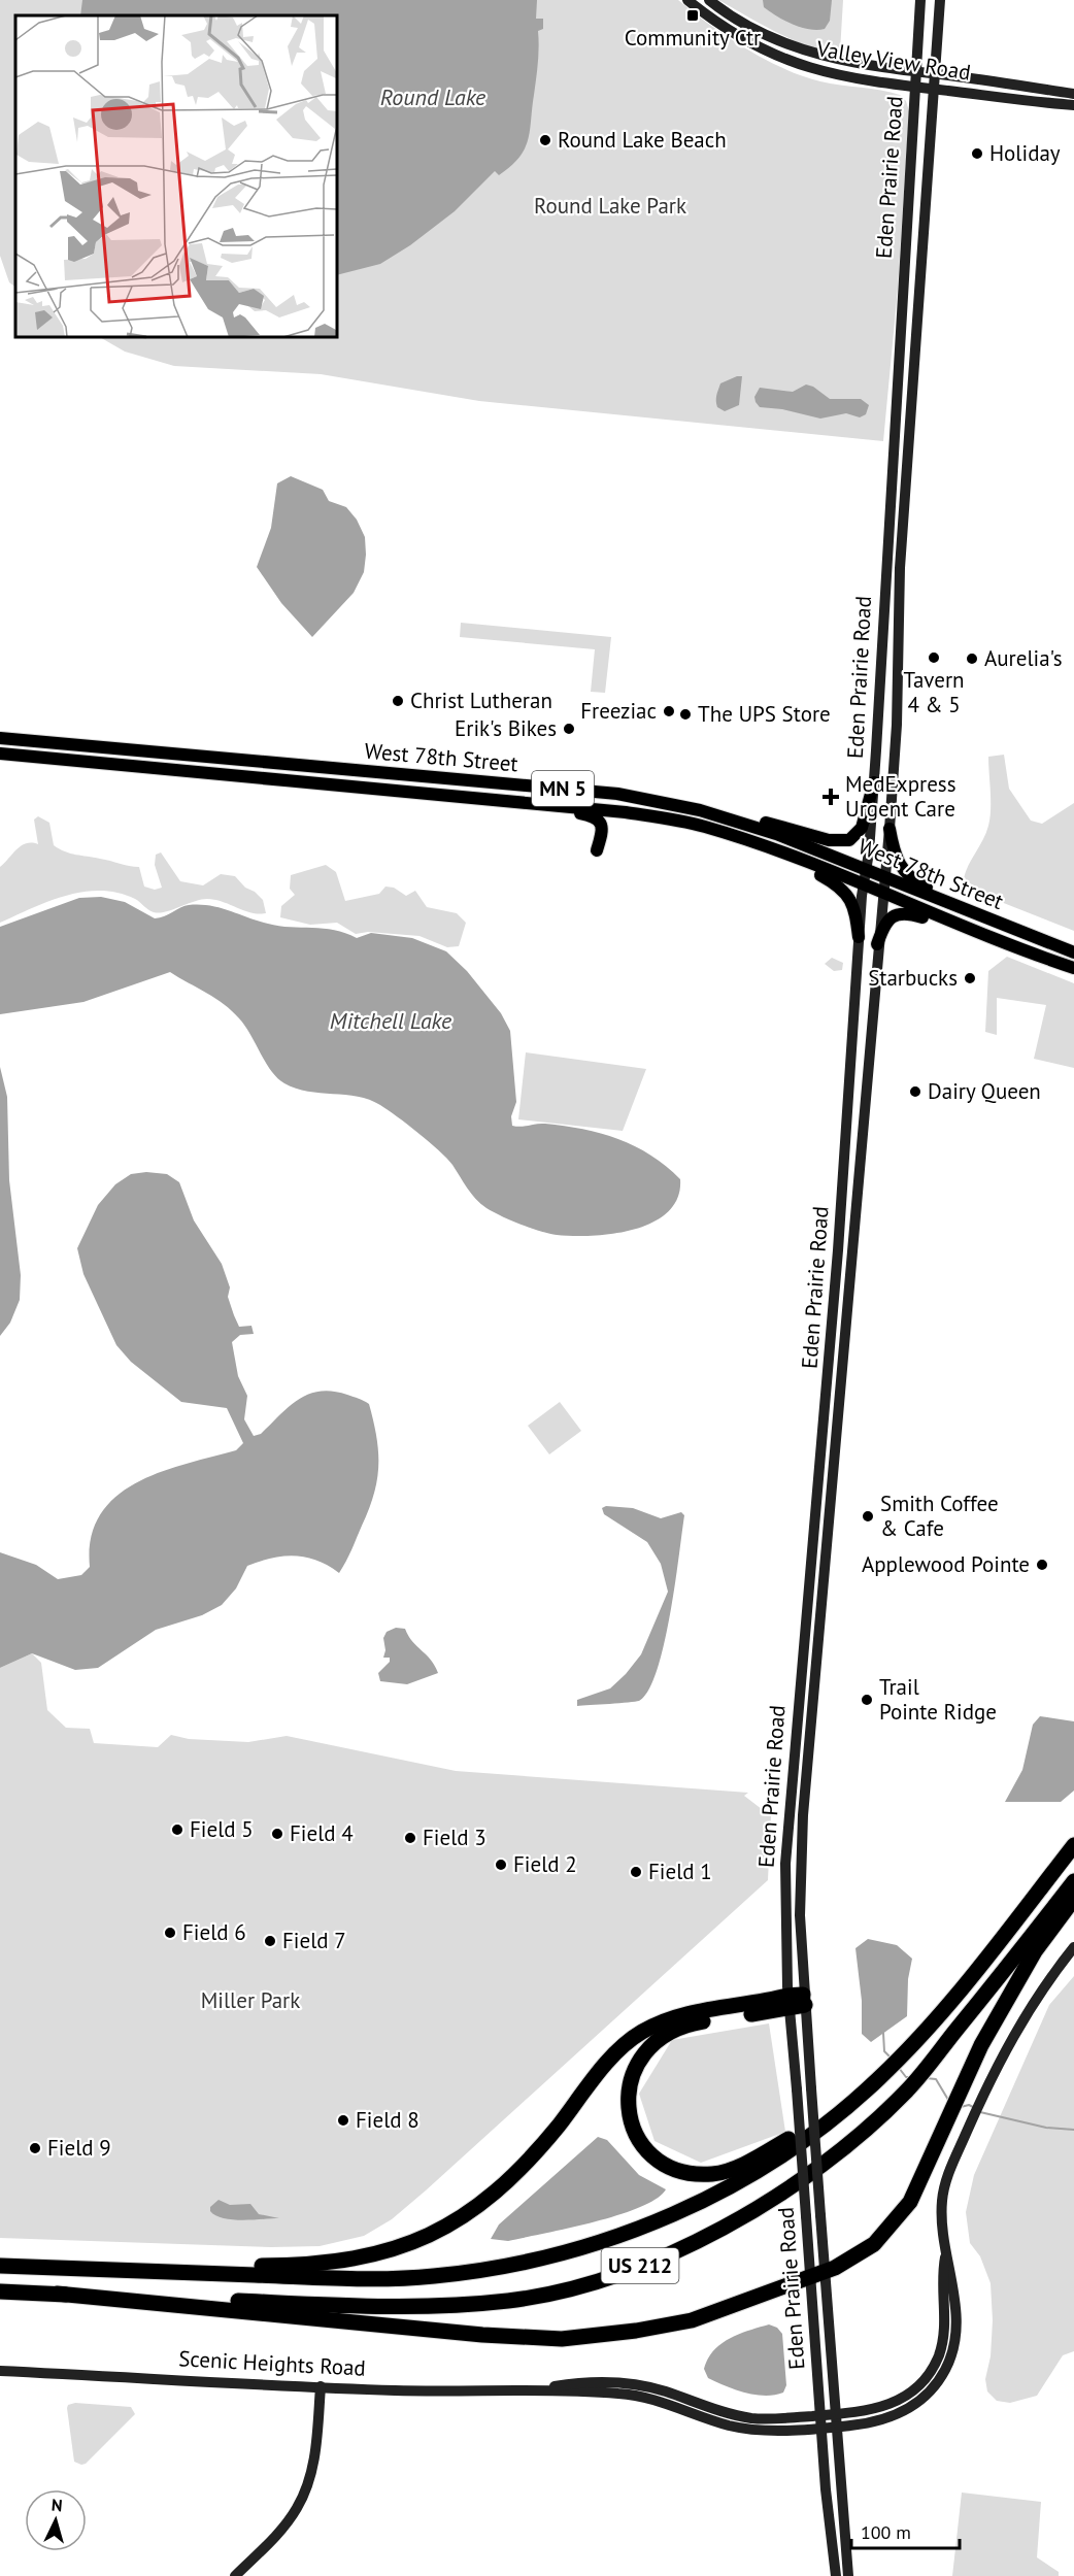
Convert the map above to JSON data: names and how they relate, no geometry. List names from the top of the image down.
{
  "streets": {
    "highway": ["US 212"],
    "main road": [
      "Valley View Road",
      "Eden Prairie Road",
      "West 78th Street",
      "MN 5",
      "Scenic Heights Road"
    ]
  },
  "crossings": [
    ["Valley View Road", "Eden Prairie Road"],
    ["Eden Prairie Road", "West 78th Street"],
    ["Eden Prairie Road", "Scenic Heights Road"]
  ],
  "water": ["Round Lake", "Mitchell Lake"],
  "parks": ["Round Lake Park", "Miller Park"],
  "places": {
    "transit": ["Community Ctr"],
    "other": [
      "Round Lake Beach",
      "Holiday",
      "Tavern 4 & 5",
      "Aurelia's",
      "Christ Lutheran",
      "Freeziac",
      "The UPS Store",
      "Erik's Bikes",
      "Starbucks",
      "Dairy Queen",
      "Smith Coffee & Cafe",
      "Applewood Pointe",
      "Trail Pointe Ridge",
      "Field 5",
      "Field 4",
      "Field 3",
      "Field 2",
      "Field 1",
      "Field 6",
      "Field 7",
      "Field 8",
      "Field 9"
    ],
    "health": ["MedExpress Urgent Care"]
  },
  "scale_bar": "100 m",
  "north": "top"
}
